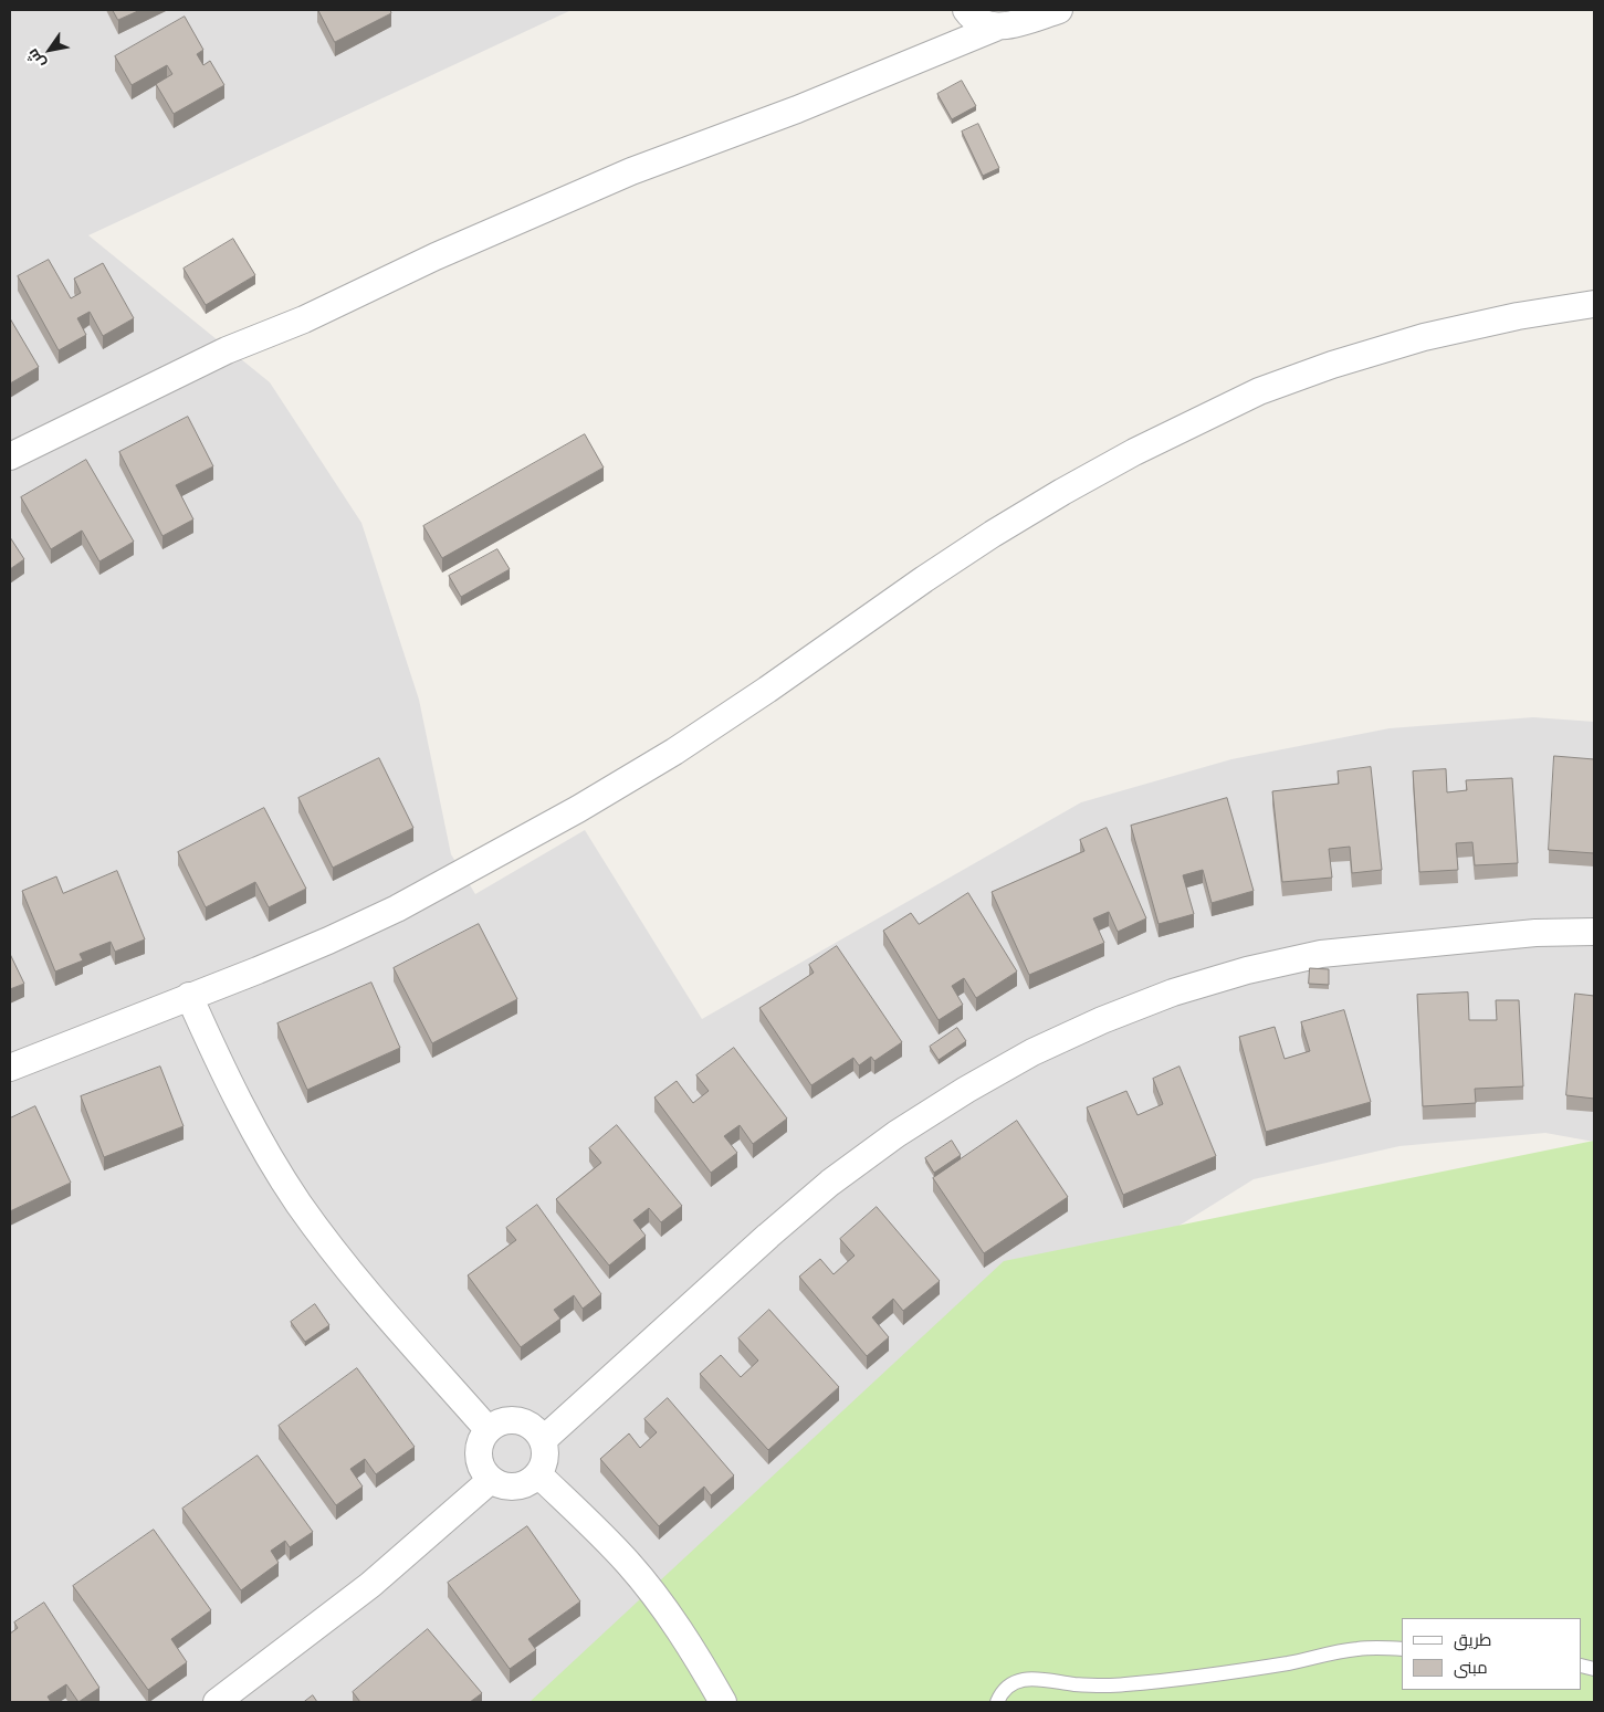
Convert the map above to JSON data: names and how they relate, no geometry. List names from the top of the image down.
{
  "legend": ["طريق", "مبنى"],
  "north": "bottom left"
}
